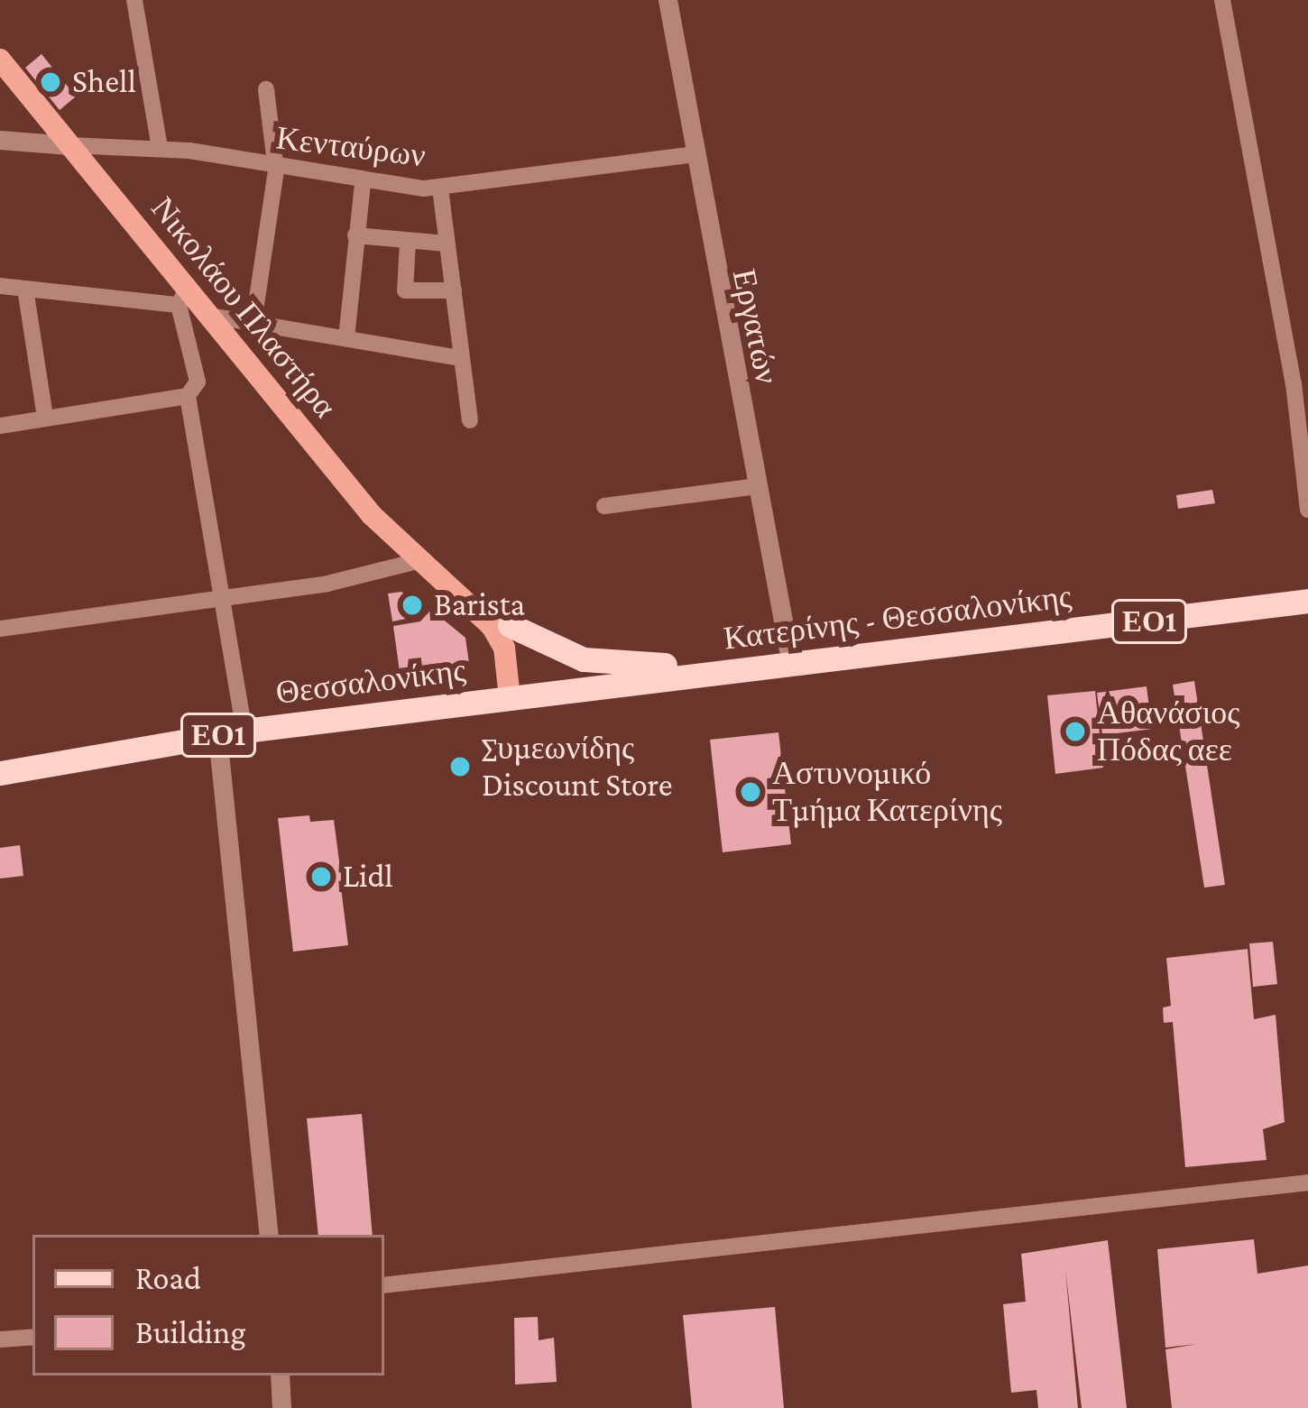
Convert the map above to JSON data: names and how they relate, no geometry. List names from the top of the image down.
{
  "streets": {
    "main road": [
      "Νικολάου Πλαστήρα",
      "Κατερίνης - Θεσσαλονίκης",
      "ΕΟ1",
      "Θεσσαλονίκης"
    ],
    "street": ["Κενταύρων", "Εργατών"]
  },
  "crossings": [
    ["Κενταύρων", "Νικολάου Πλαστήρα"],
    ["Κενταύρων", "Εργατών"],
    ["Νικολάου Πλαστήρα", "Θεσσαλονίκης"],
    ["Εργατών", "Κατερίνης - Θεσσαλονίκης"],
    ["Κατερίνης - Θεσσαλονίκης", "Θεσσαλονίκης"]
  ],
  "places": [
    "Shell",
    "Barista",
    "Αθανάσιος Πόδας αεε",
    "Συμεωνίδης Discount Store",
    "Αστυνομικό Τμήμα Κατερίνης",
    "Lidl"
  ],
  "legend": ["Road", "Building"]
}
